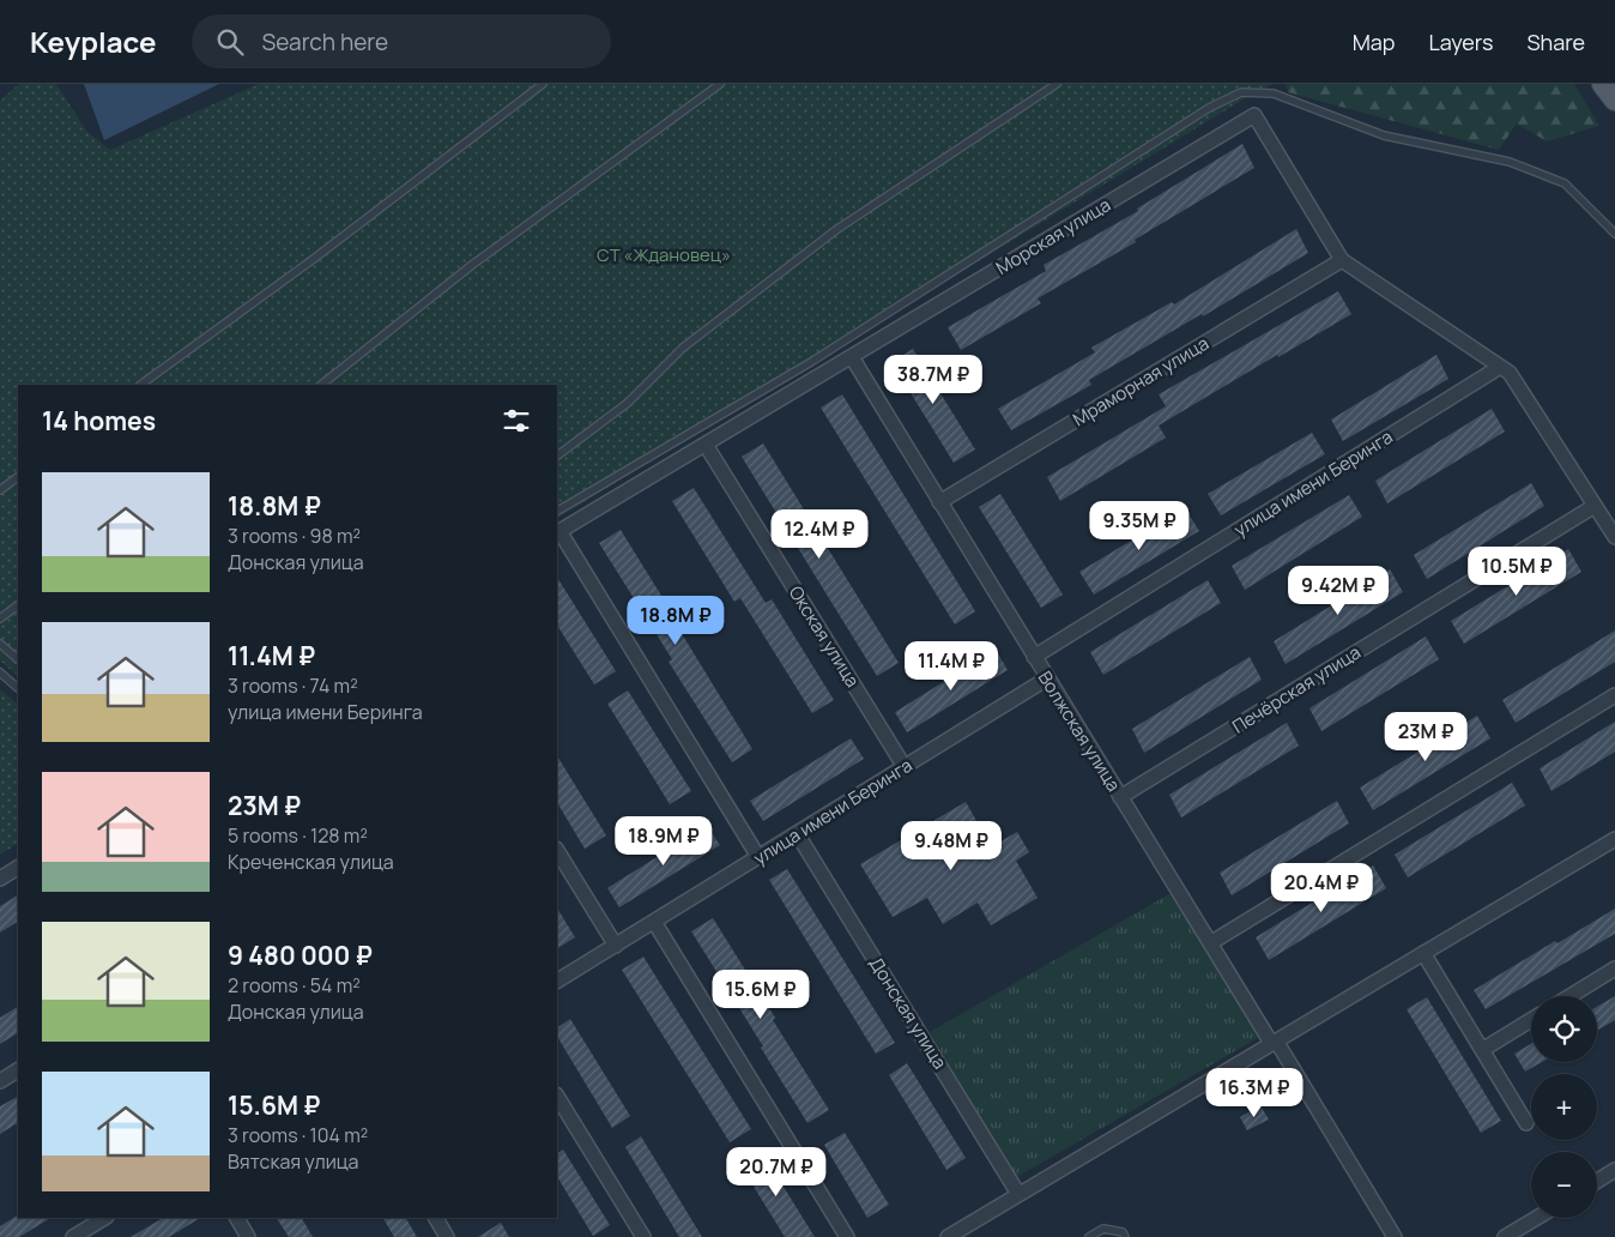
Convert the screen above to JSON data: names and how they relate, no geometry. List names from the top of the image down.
{
  "streets": {
    "street": [
      "Морская улица",
      "Мраморная улица",
      "улица имени Беринга",
      "Окская улица",
      "Печёрская улица",
      "Волжская улица",
      "Донская улица"
    ]
  },
  "crossings": [
    ["Морская улица", "Мраморная улица"],
    ["Морская улица", "Окская улица"],
    ["Морская улица", "Волжская улица"],
    ["Мраморная улица", "Волжская улица"],
    ["улица имени Беринга", "Окская улица"],
    ["улица имени Беринга", "Волжская улица"],
    ["улица имени Беринга", "Донская улица"],
    ["Печёрская улица", "Волжская улица"]
  ],
  "parks": ["СТ «Ждановец»"],
  "page": {
    "header": "Keyplace",
    "search": "Search here",
    "nav": ["Map", "Layers", "Share"],
    "price": [
      "38.7M ₽",
      "9.35M ₽",
      "12.4M ₽",
      "10.5M ₽",
      "9.42M ₽",
      "18.8M ₽",
      "11.4M ₽",
      "23M ₽",
      "18.9M ₽",
      "9.48M ₽",
      "20.4M ₽",
      "15.6M ₽",
      "16.3M ₽",
      "20.7M ₽"
    ],
    "heading": "14 homes",
    "list": [
      {
        "name": "18.8M ₽",
        "note": "3 rooms · 98 m² · Донская улица"
      },
      {
        "name": "11.4M ₽",
        "note": "3 rooms · 74 m² · улица имени Беринга"
      },
      {
        "name": "23M ₽",
        "note": "5 rooms · 128 m² · Креченская улица"
      },
      {
        "name": "9 480 000 ₽",
        "note": "2 rooms · 54 m² · Донская улица"
      },
      {
        "name": "15.6M ₽",
        "note": "3 rooms · 104 m² · Вятская улица"
      }
    ],
    "map_buttons": ["+", "−"]
  }
}
